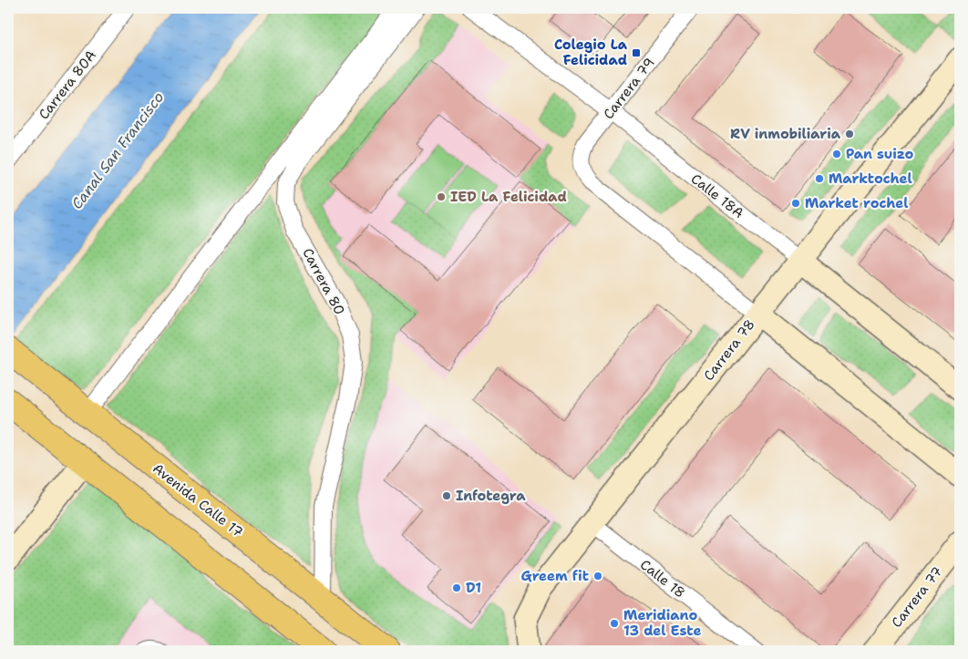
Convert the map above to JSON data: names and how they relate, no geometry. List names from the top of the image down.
{
  "streets": {
    "main road": ["Avenida Calle 17"],
    "street": [
      "Carrera 80A",
      "Carrera 79",
      "Calle 18A",
      "Carrera 80",
      "Carrera 78",
      "Calle 18",
      "Carrera 77"
    ]
  },
  "crossings": [
    ["Carrera 79", "Calle 18A"],
    ["Carrera 79", "Carrera 78"],
    ["Calle 18A", "Carrera 78"],
    ["Carrera 80", "Avenida Calle 17"],
    ["Carrera 78", "Calle 18"]
  ],
  "water": ["Canal San Francisco"],
  "places": {
    "transit": ["Colegio La Felicidad"],
    "other": [
      "RV inmobiliaria",
      "Pan suizo",
      "Marktochel",
      "IED La Felicidad",
      "Market rochel",
      "Infotegra",
      "Greem fit",
      "D1",
      "Meridiano 13 del Este"
    ]
  }
}
